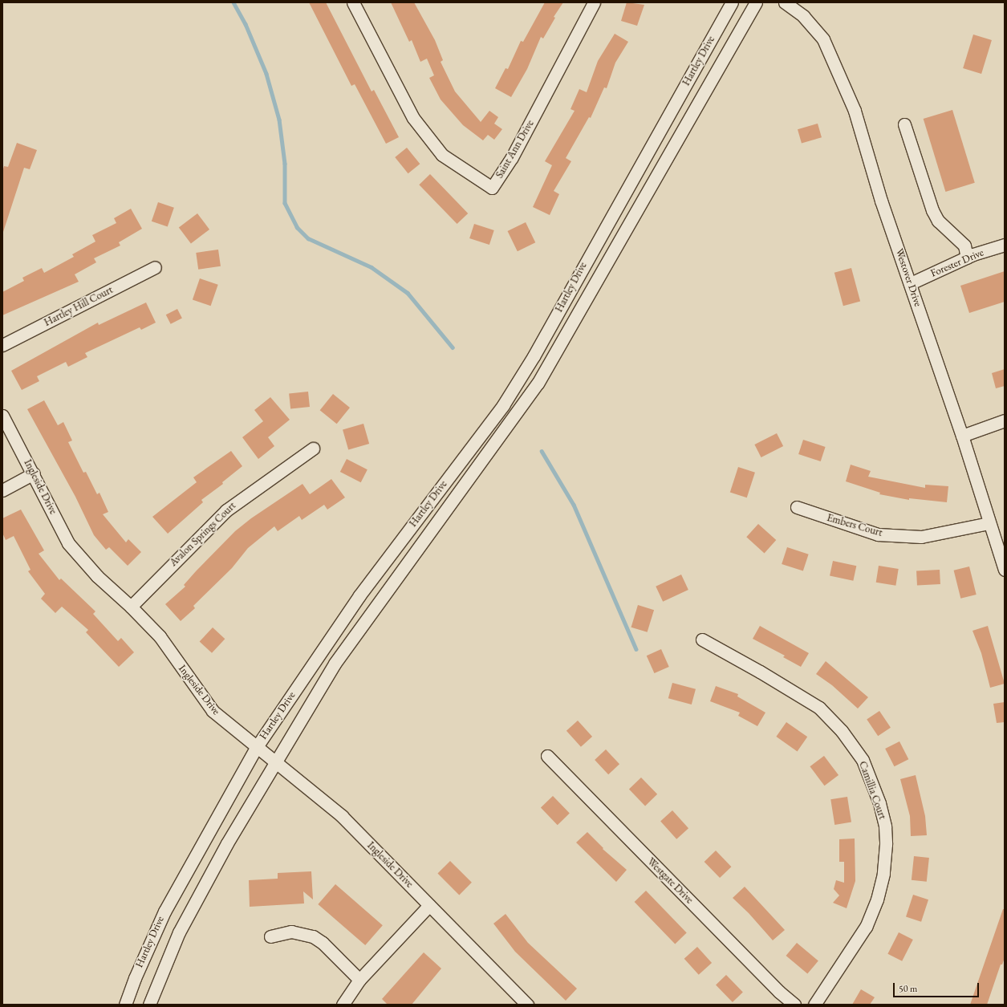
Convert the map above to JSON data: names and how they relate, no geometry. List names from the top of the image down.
{
  "streets": {
    "street": [
      "Hartley Drive",
      "Saint Ann Drive",
      "Forester Drive",
      "Westover Drive",
      "Hartley Hill Court",
      "Ingleside Drive",
      "Embers Court",
      "Avalon Springs Court",
      "Camillia Court",
      "Westgate Drive"
    ]
  },
  "crossings": [
    ["Hartley Drive", "Ingleside Drive"],
    ["Forester Drive", "Westover Drive"],
    ["Westover Drive", "Embers Court"],
    ["Ingleside Drive", "Avalon Springs Court"]
  ],
  "scale_bar": "50 m"
}
